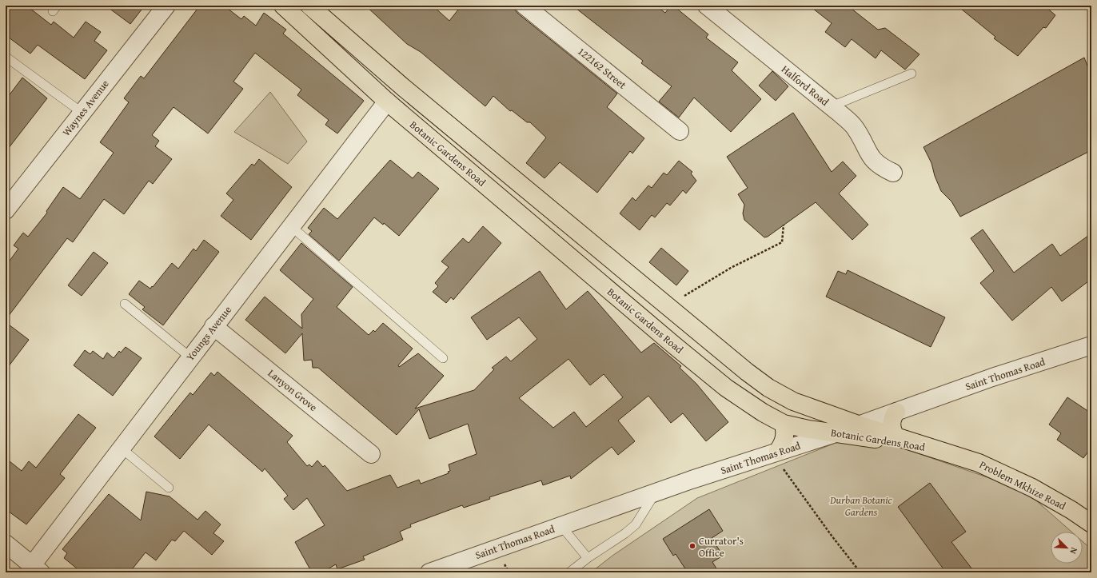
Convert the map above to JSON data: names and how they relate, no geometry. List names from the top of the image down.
{
  "streets": {
    "main road": ["Botanic Gardens Road", "Problem Mkhize Road"],
    "street": [
      "122162 Street",
      "Halford Road",
      "Waynes Avenue",
      "Youngs Avenue",
      "Saint Thomas Road",
      "Lanyon Grove"
    ]
  },
  "crossings": [
    ["Botanic Gardens Road", "Youngs Avenue"],
    ["Botanic Gardens Road", "Saint Thomas Road"],
    ["Botanic Gardens Road", "Problem Mkhize Road"],
    ["Youngs Avenue", "Lanyon Grove"]
  ],
  "parks": ["Durban Botanic Gardens"],
  "places": ["Currator's Office"],
  "north": "bottom right"
}
